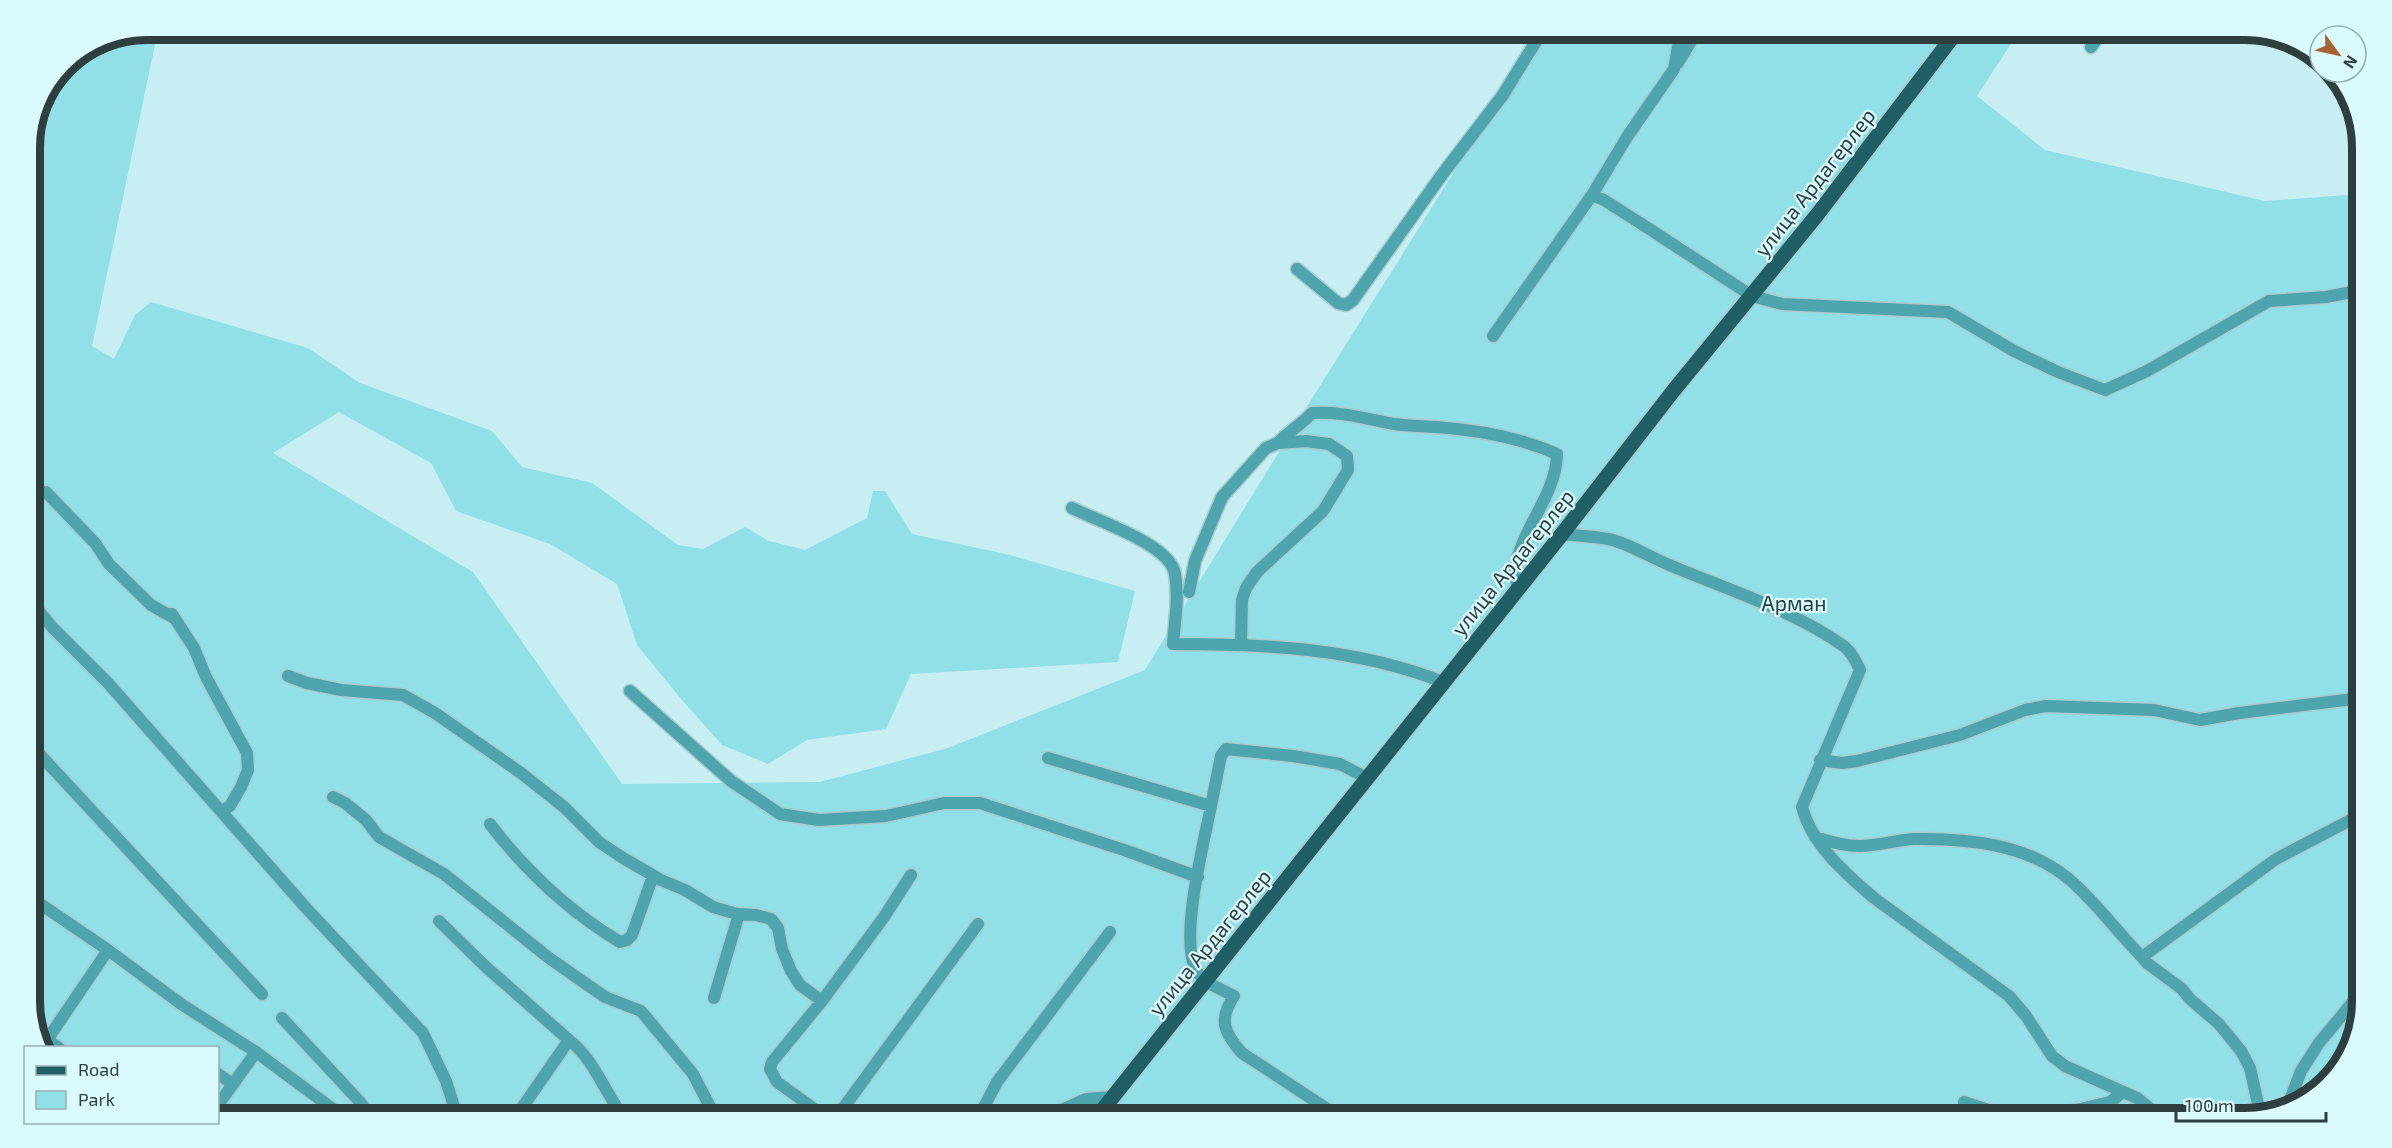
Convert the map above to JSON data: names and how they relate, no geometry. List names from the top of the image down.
{
  "streets": {
    "main road": ["улица Ардагерлер"]
  },
  "parks": ["Арман"],
  "legend": ["Road", "Park"],
  "scale_bar": "100 m",
  "north": "bottom right"
}
